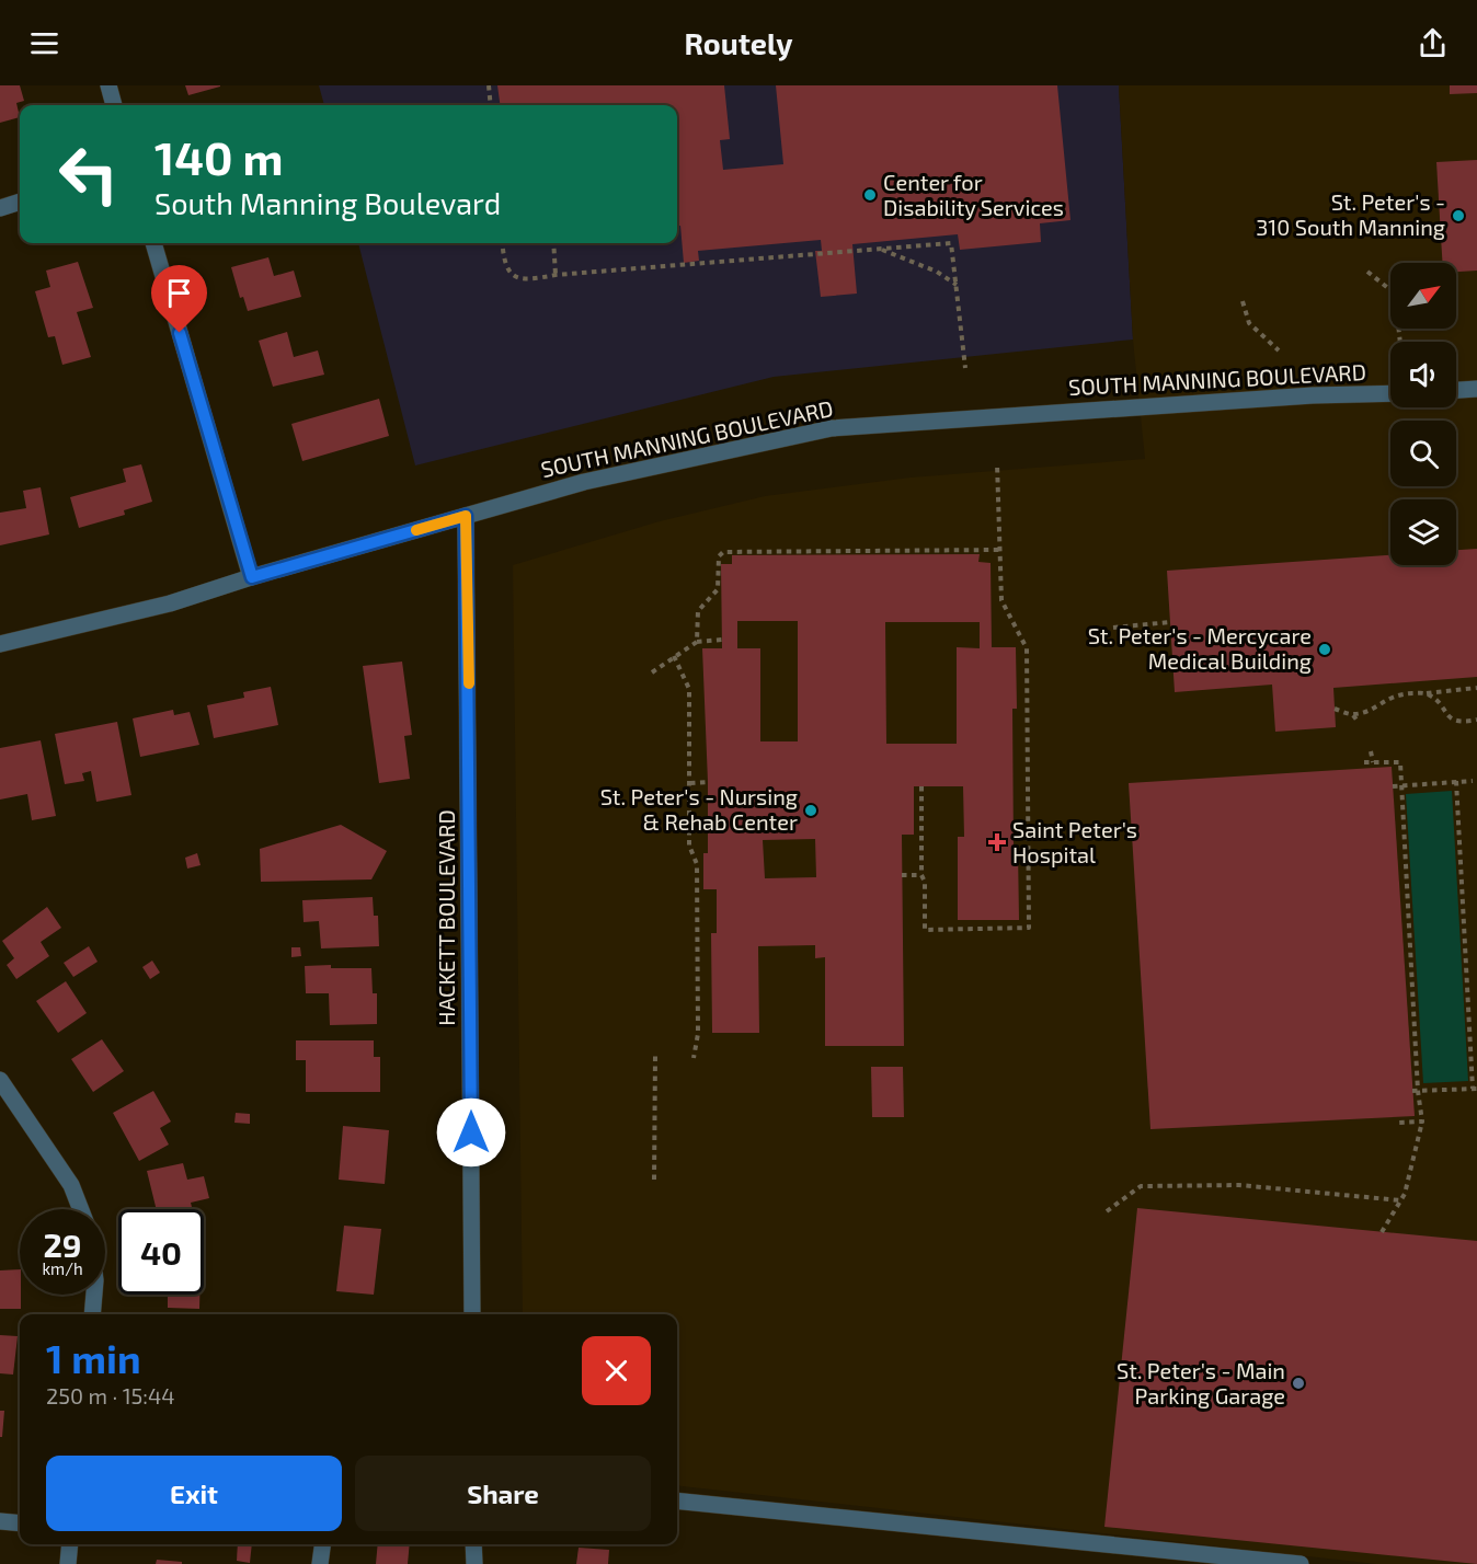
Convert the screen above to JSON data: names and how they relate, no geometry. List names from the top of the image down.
{
  "streets": {
    "street": ["SOUTH MANNING BOULEVARD", "HACKETT BOULEVARD"]
  },
  "crossings": [
    ["SOUTH MANNING BOULEVARD", "HACKETT BOULEVARD"]
  ],
  "places": {
    "other": [
      "Center for Disability Services",
      "St. Peter's - 310 South Manning",
      "St. Peter's - Mercycare Medical Building",
      "St. Peter's - Nursing & Rehab Center",
      "St. Peter's - Main Parking Garage"
    ],
    "health": ["Saint Peter's Hospital"]
  },
  "north": "top right",
  "page": {
    "header": "Routely",
    "turn": ["140 m", "South Manning Boulevard"],
    "speed": "29 km/h",
    "limit": "40",
    "heading": ["1 min", "250 m · 15:44"],
    "buttons": ["Exit", "Share"]
  }
}
